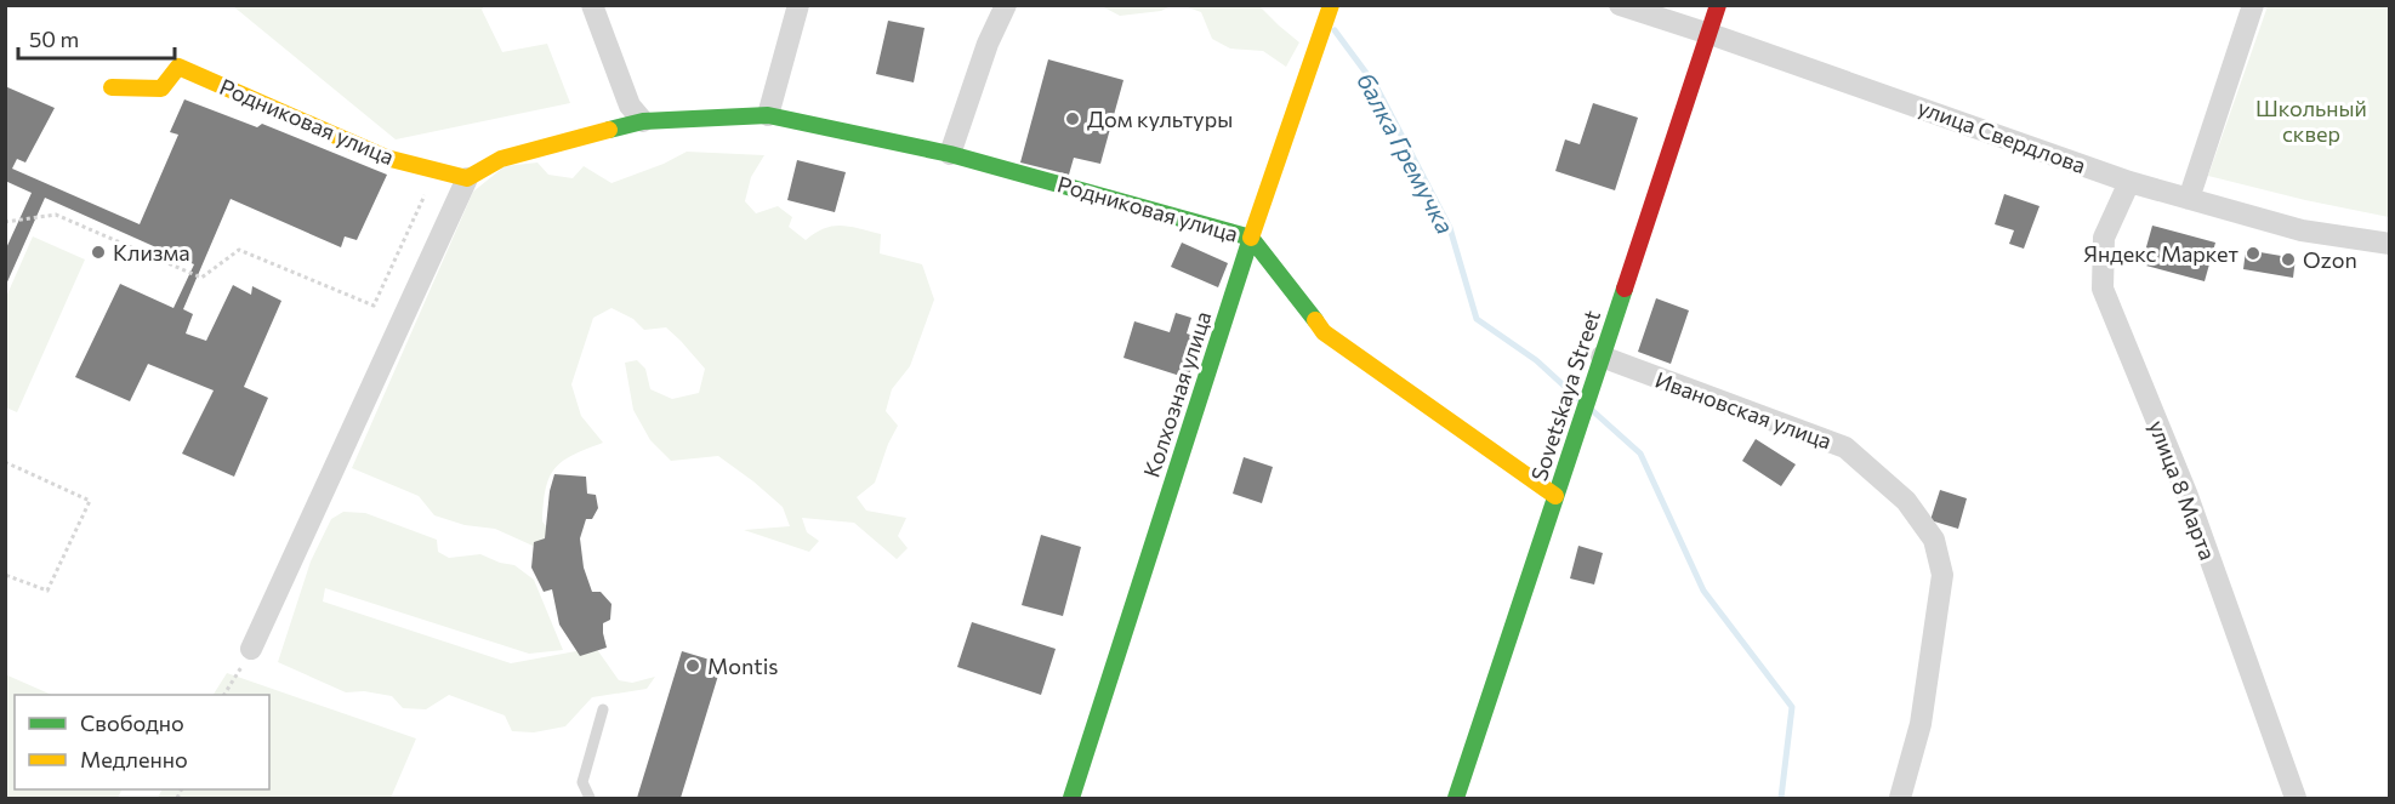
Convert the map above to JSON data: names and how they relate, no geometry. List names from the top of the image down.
{
  "streets": {
    "street": [
      "Родниковая улица",
      "улица Свердлова",
      "Колхозная улица",
      "Sovetskaya Street",
      "Ивановская улица",
      "улица 8 Марта"
    ]
  },
  "crossings": [
    ["Родниковая улица", "Колхозная улица"],
    ["Родниковая улица", "Sovetskaya Street"],
    ["улица Свердлова", "Sovetskaya Street"],
    ["улица Свердлова", "улица 8 Марта"],
    ["Sovetskaya Street", "Ивановская улица"]
  ],
  "water": ["балка Гремучка"],
  "parks": ["Школьный сквер"],
  "places": [
    "Дом культуры",
    "Клизма",
    "Яндекс Маркет",
    "Ozon",
    "Montis"
  ],
  "legend": ["Свободно", "Медленно"],
  "scale_bar": "50 m"
}
